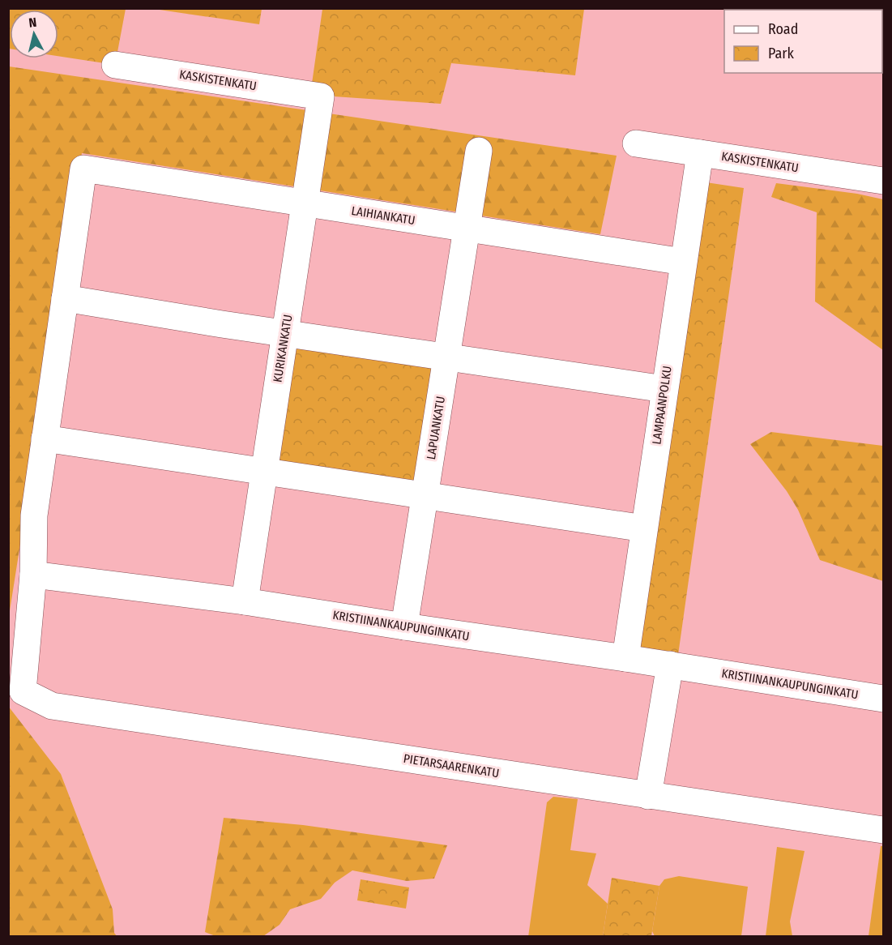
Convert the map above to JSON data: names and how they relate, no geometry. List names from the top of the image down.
{
  "streets": {
    "street": [
      "KASKISTENKATU",
      "LAIHIANKATU",
      "KURIKANKATU",
      "LAMPAANPOLKU",
      "LAPUANKATU",
      "KRISTIINANKAUPUNGINKATU",
      "PIETARSAARENKATU"
    ]
  },
  "crossings": [
    ["KASKISTENKATU", "KURIKANKATU"],
    ["KASKISTENKATU", "LAMPAANPOLKU"],
    ["LAIHIANKATU", "KURIKANKATU"],
    ["LAIHIANKATU", "LAMPAANPOLKU"],
    ["LAIHIANKATU", "LAPUANKATU"],
    ["KURIKANKATU", "KRISTIINANKAUPUNGINKATU"],
    ["LAMPAANPOLKU", "KRISTIINANKAUPUNGINKATU"],
    ["LAPUANKATU", "KRISTIINANKAUPUNGINKATU"],
    ["KRISTIINANKAUPUNGINKATU", "PIETARSAARENKATU"]
  ],
  "legend": ["Road", "Park"],
  "north": "top"
}
